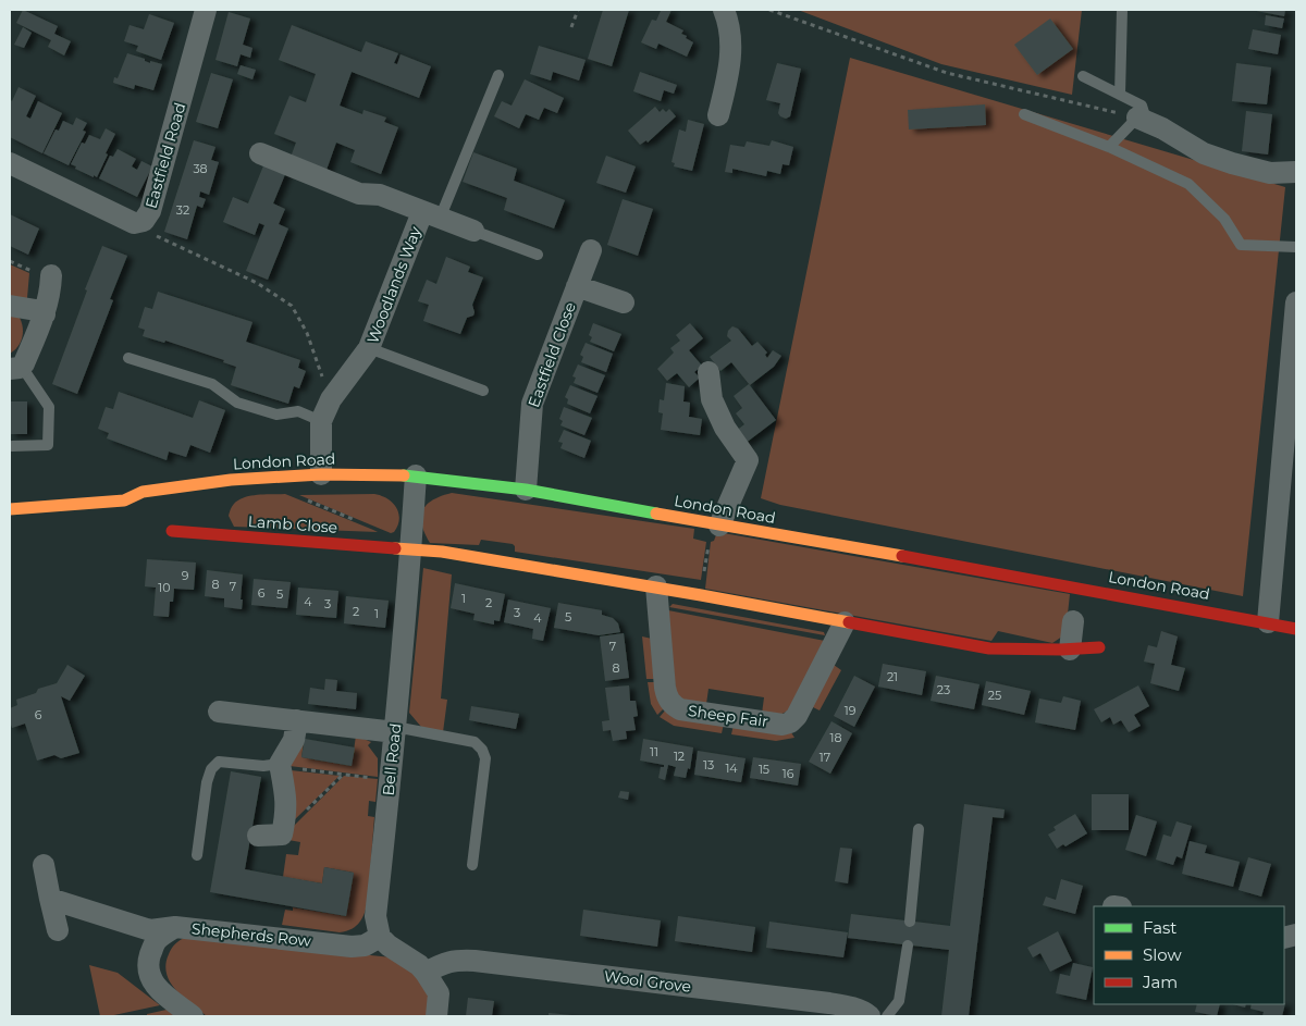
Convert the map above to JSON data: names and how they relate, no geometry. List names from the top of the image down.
{
  "streets": {
    "street": [
      "Eastfield Road",
      "Woodlands Way",
      "Eastfield Close",
      "London Road",
      "Lamb Close",
      "Sheep Fair",
      "Bell Road",
      "Shepherds Row",
      "Wool Grove"
    ]
  },
  "crossings": [
    ["Woodlands Way", "London Road"],
    ["Eastfield Close", "London Road"],
    ["London Road", "Bell Road"],
    ["Lamb Close", "Bell Road"],
    ["Bell Road", "Shepherds Row"]
  ],
  "house_numbers": [
    "38",
    "32",
    "9",
    "8",
    "7",
    "10",
    "6",
    "5",
    "1",
    "4",
    "2",
    "3",
    "2",
    "3",
    "1",
    "5",
    "4",
    "7",
    "8",
    "21",
    "23",
    "25",
    "19",
    "6",
    "18",
    "11",
    "12",
    "17",
    "13",
    "14",
    "15",
    "16"
  ],
  "legend": ["Fast", "Slow", "Jam"]
}
